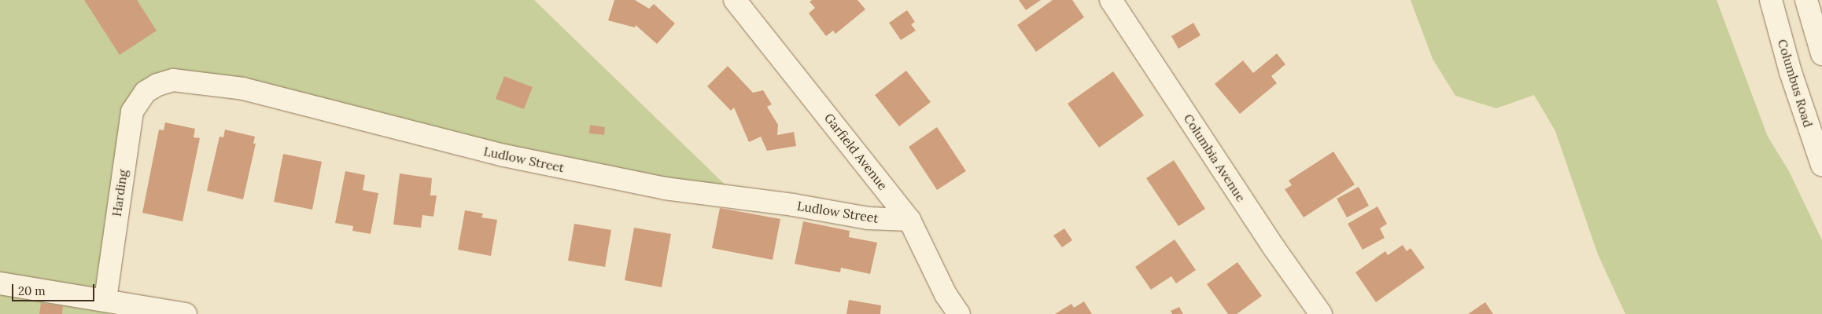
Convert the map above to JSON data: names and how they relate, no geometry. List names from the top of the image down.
{
  "streets": {
    "street": [
      "Columbus Road",
      "Garfield Avenue",
      "Columbia Avenue",
      "Ludlow Street",
      "Harding"
    ]
  },
  "crossings": [
    ["Garfield Avenue", "Ludlow Street"],
    ["Ludlow Street", "Harding"]
  ],
  "scale_bar": "20 m"
}
